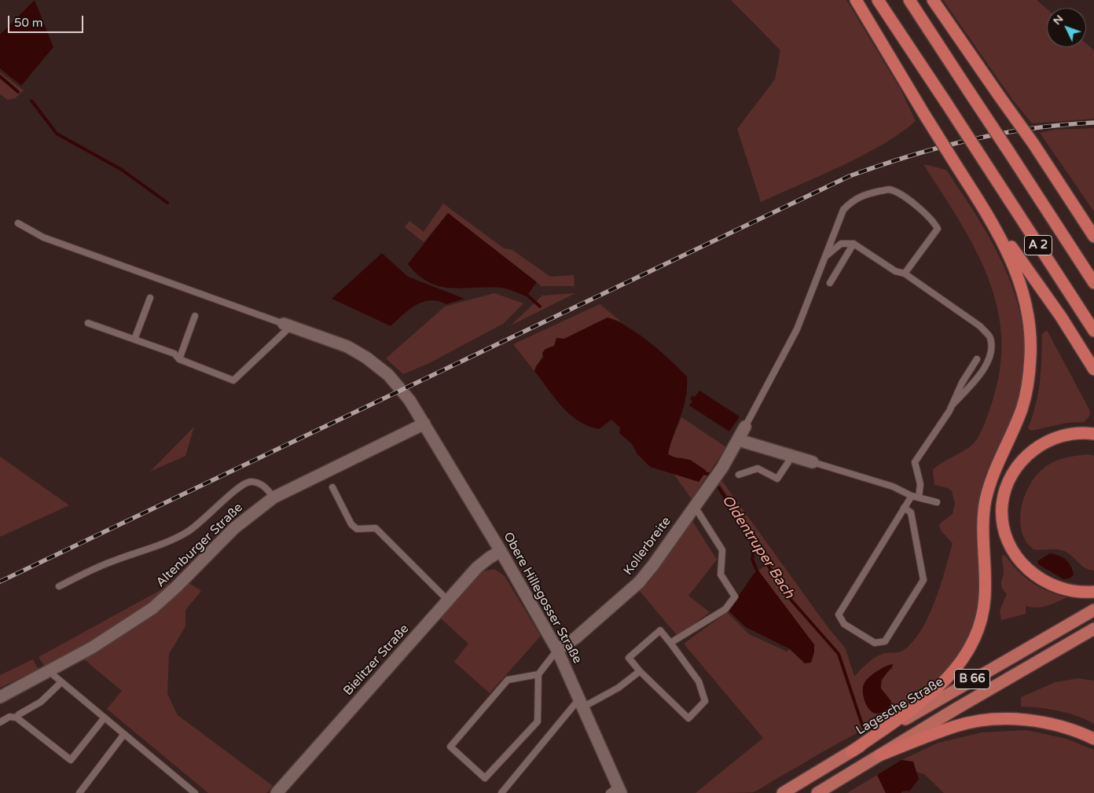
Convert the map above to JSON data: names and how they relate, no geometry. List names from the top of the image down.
{
  "streets": {
    "highway": ["A 2", "B 66", "Lagesche Straße"],
    "street": [
      "Altenburger Straße",
      "Kollerbreite",
      "Obere Hillegosser Straße",
      "Bielitzer Straße"
    ]
  },
  "crossings": [
    ["Altenburger Straße", "Obere Hillegosser Straße"],
    ["Kollerbreite", "Obere Hillegosser Straße"],
    ["Obere Hillegosser Straße", "Bielitzer Straße"]
  ],
  "water": ["Oldentruper Bach"],
  "scale_bar": "50 m",
  "north": "top left"
}
